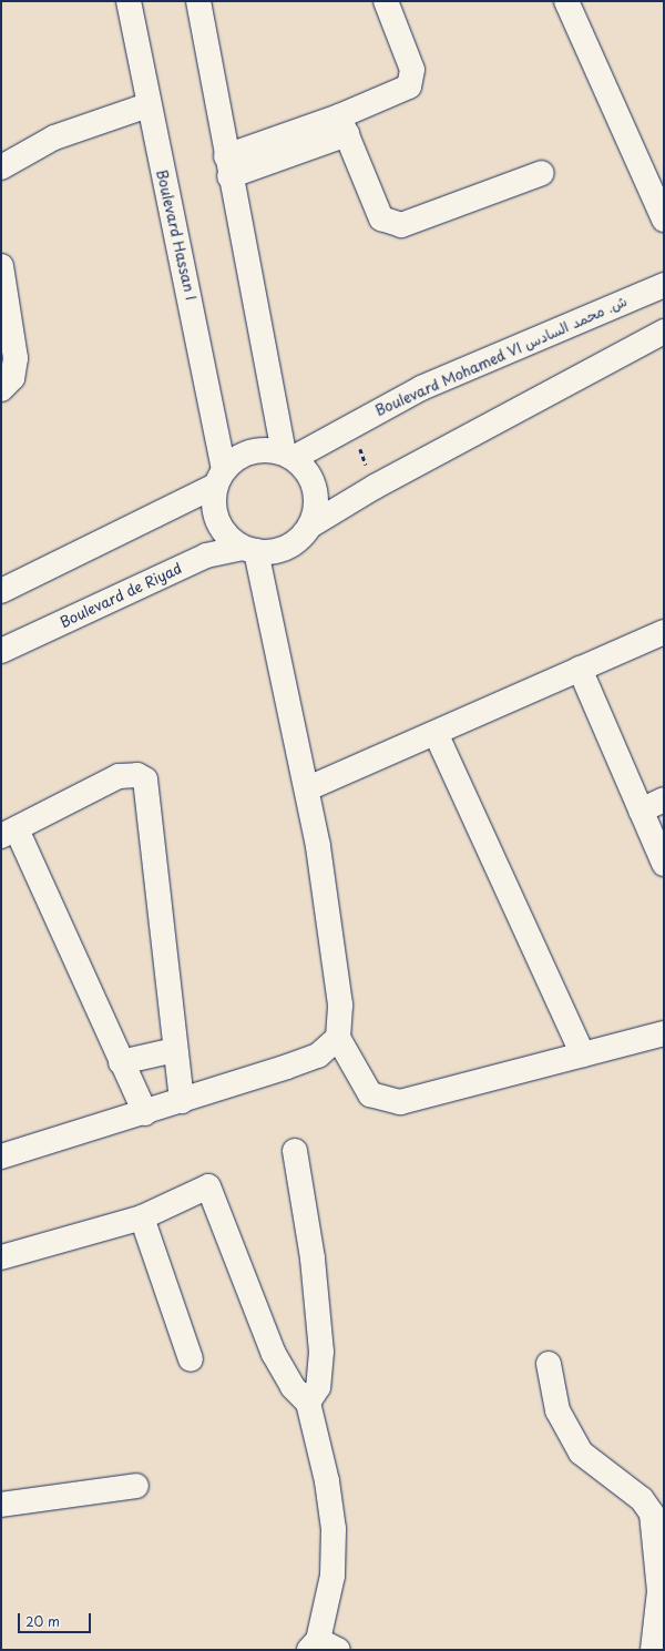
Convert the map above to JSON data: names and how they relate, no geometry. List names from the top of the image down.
{
  "streets": {
    "street": ["Boulevard Hassan I", "Boulevard Mohamed VI ش. محمد السادس", "Boulevard de Riyad"]
  },
  "crossings": [
    ["Boulevard Hassan I", "Boulevard Mohamed VI ش. محمد السادس"],
    ["Boulevard Hassan I", "Boulevard de Riyad"],
    ["Boulevard Mohamed VI ش. محمد السادس", "Boulevard de Riyad"]
  ],
  "scale_bar": "20 m"
}
